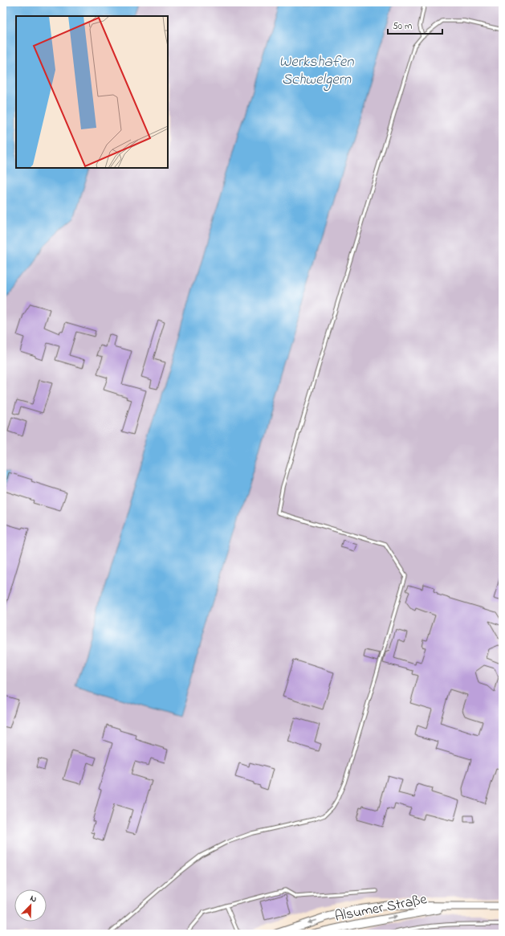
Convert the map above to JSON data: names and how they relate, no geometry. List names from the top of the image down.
{
  "streets": {
    "street": ["Alsumer Straße"]
  },
  "water": ["Werkshafen Schwelgern"],
  "scale_bar": "50 m",
  "north": "top right"
}
